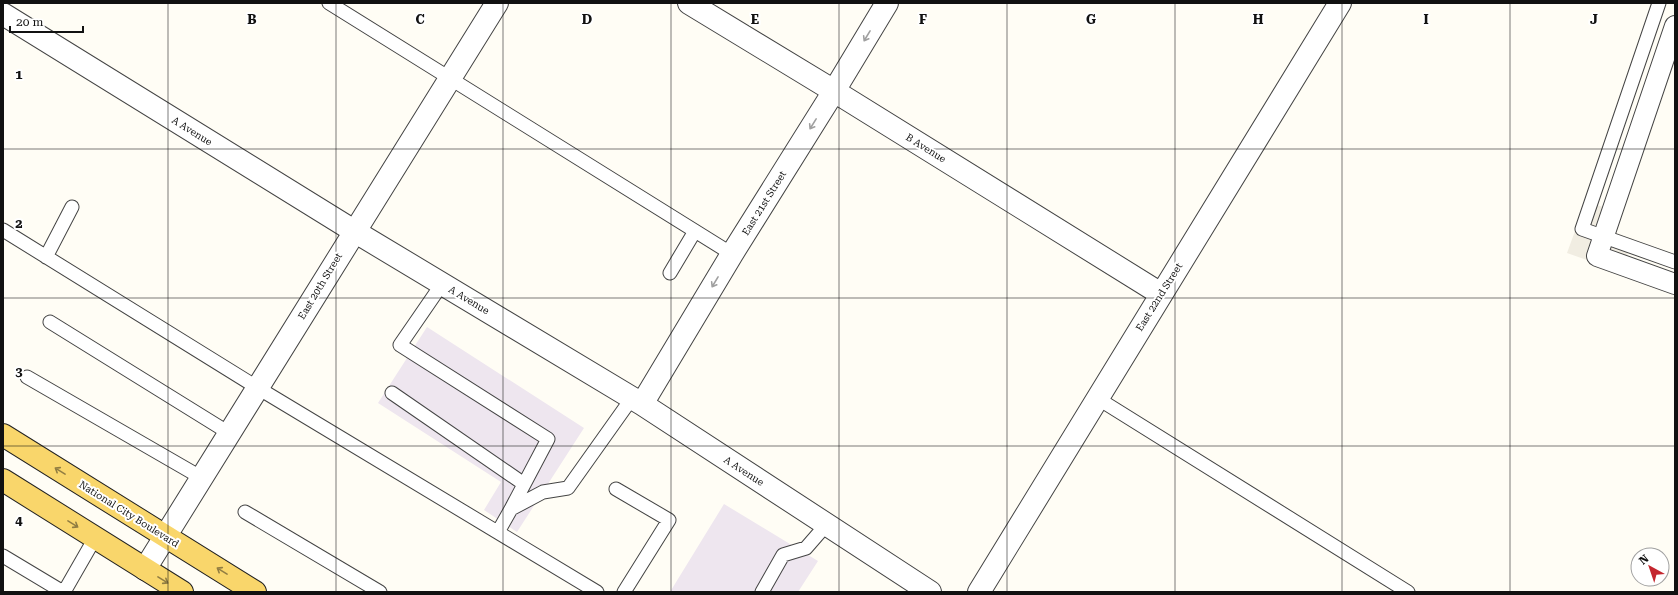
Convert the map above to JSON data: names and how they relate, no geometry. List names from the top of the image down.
{
  "streets": {
    "main road": ["National City Boulevard"],
    "street": [
      "A Avenue",
      "B Avenue",
      "East 21st Street",
      "East 20th Street",
      "East 22nd Street"
    ]
  },
  "crossings": [
    ["A Avenue", "East 21st Street"],
    ["A Avenue", "East 20th Street"],
    ["B Avenue", "East 21st Street"],
    ["B Avenue", "East 22nd Street"],
    ["East 20th Street", "National City Boulevard"]
  ],
  "one_way": ["East 21st Street"],
  "scale_bar": "20 m",
  "north": "top left",
  "grid": {
    "columns": [
      "B",
      "C",
      "D",
      "E",
      "F",
      "G",
      "H",
      "I",
      "J"
    ],
    "rows": [
      "1",
      "2",
      "3",
      "4"
    ]
  }
}
